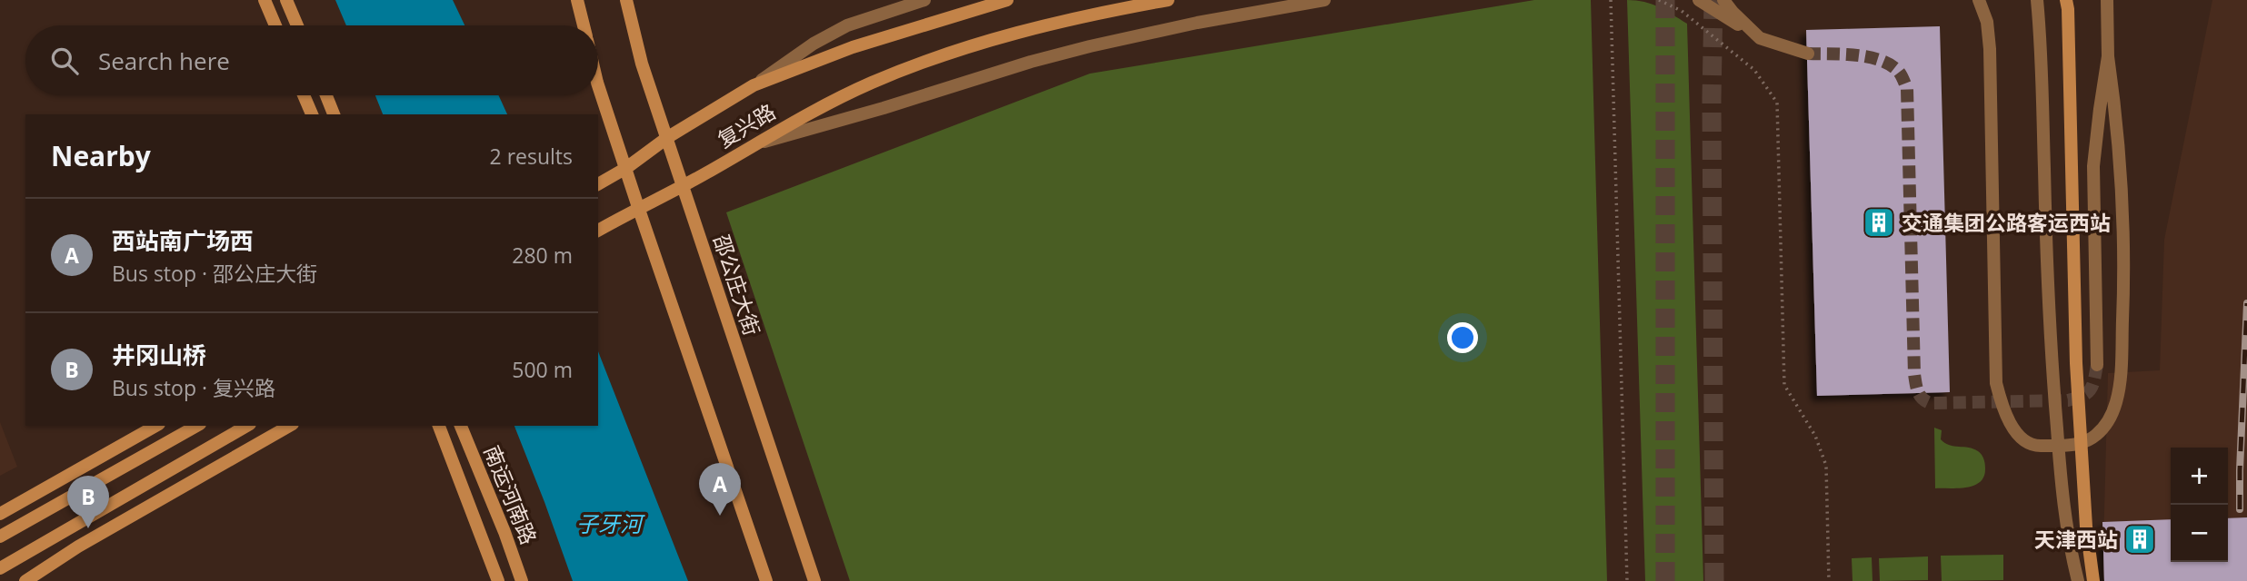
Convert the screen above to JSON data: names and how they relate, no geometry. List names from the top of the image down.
{
  "streets": {
    "street": ["复兴路", "邵公庄大街", "南运河南路"]
  },
  "crossings": [
    ["复兴路", "邵公庄大街"]
  ],
  "water": ["子牙河"],
  "places": {
    "building": ["交通集团公路客运西站", "天津西站"]
  },
  "page": {
    "search": "Search here",
    "heading": ["Nearby", "2 results"],
    "list": [
      {
        "mark": "A",
        "name": "西站南广场西",
        "note": "Bus stop · 邵公庄大街",
        "value": "280 m"
      },
      {
        "mark": "B",
        "name": "井冈山桥",
        "note": "Bus stop · 复兴路",
        "value": "500 m"
      }
    ],
    "map_buttons": ["+", "−"],
    "pins": ["A", "B"]
  }
}
